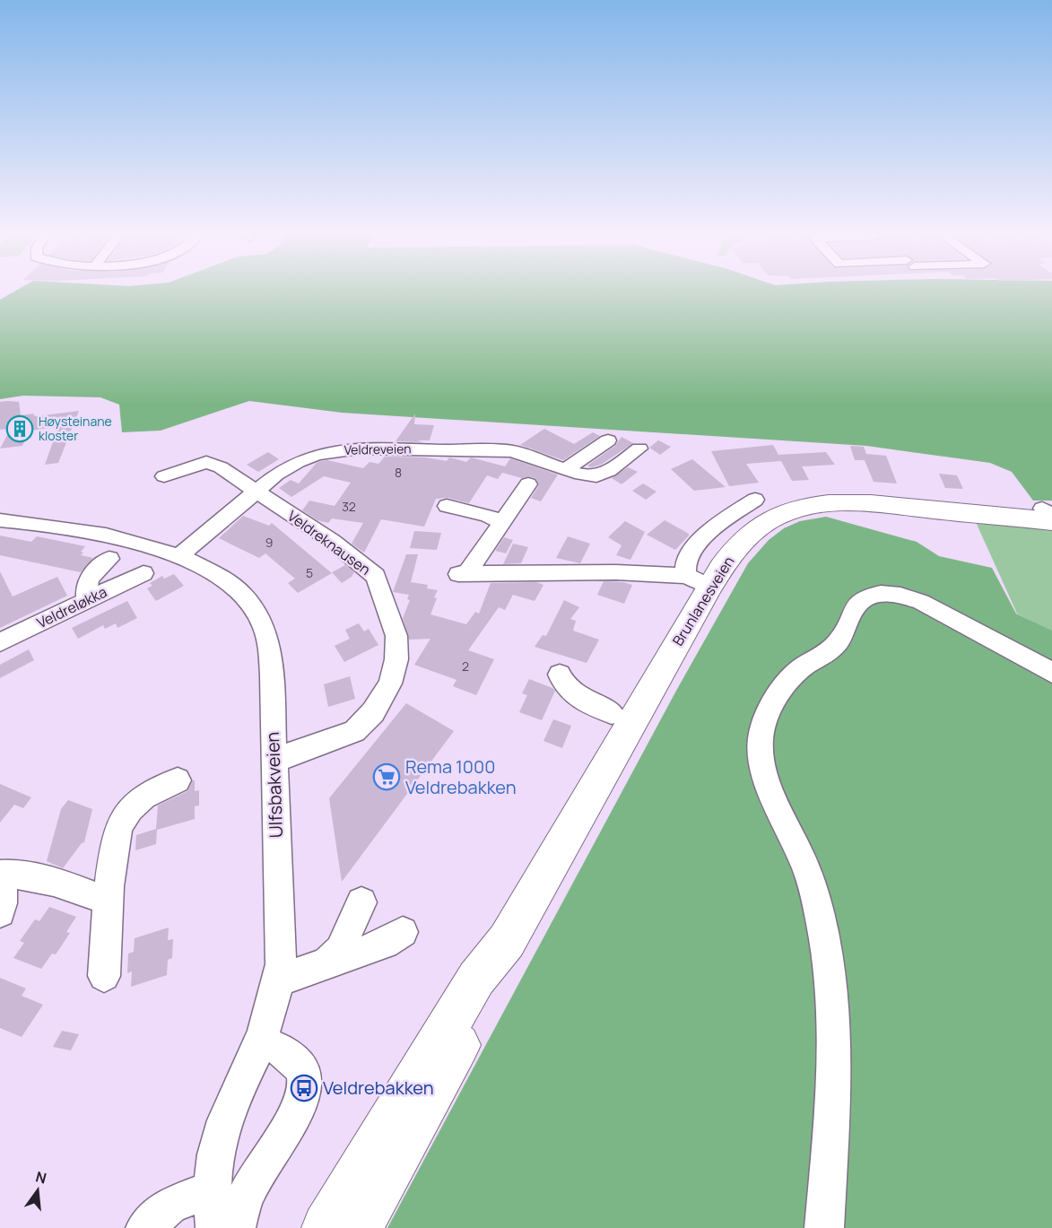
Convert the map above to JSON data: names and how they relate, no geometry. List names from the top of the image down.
{
  "streets": {
    "main road": ["Brunlanesveien"],
    "street": [
      "Veldreveien",
      "Veldreknausen",
      "Veldreløkka",
      "Ulfsbakveien"
    ]
  },
  "crossings": [
    ["Veldreveien", "Veldreknausen"],
    ["Veldreveien", "Ulfsbakveien"],
    ["Veldreknausen", "Ulfsbakveien"]
  ],
  "places": {
    "building": ["Høysteinane kloster"],
    "supermarket": ["Rema 1000 Veldrebakken"],
    "bus stop": ["Veldrebakken"]
  },
  "house_numbers": [
    "8",
    "32",
    "9",
    "5",
    "2"
  ],
  "north": "top"
}
